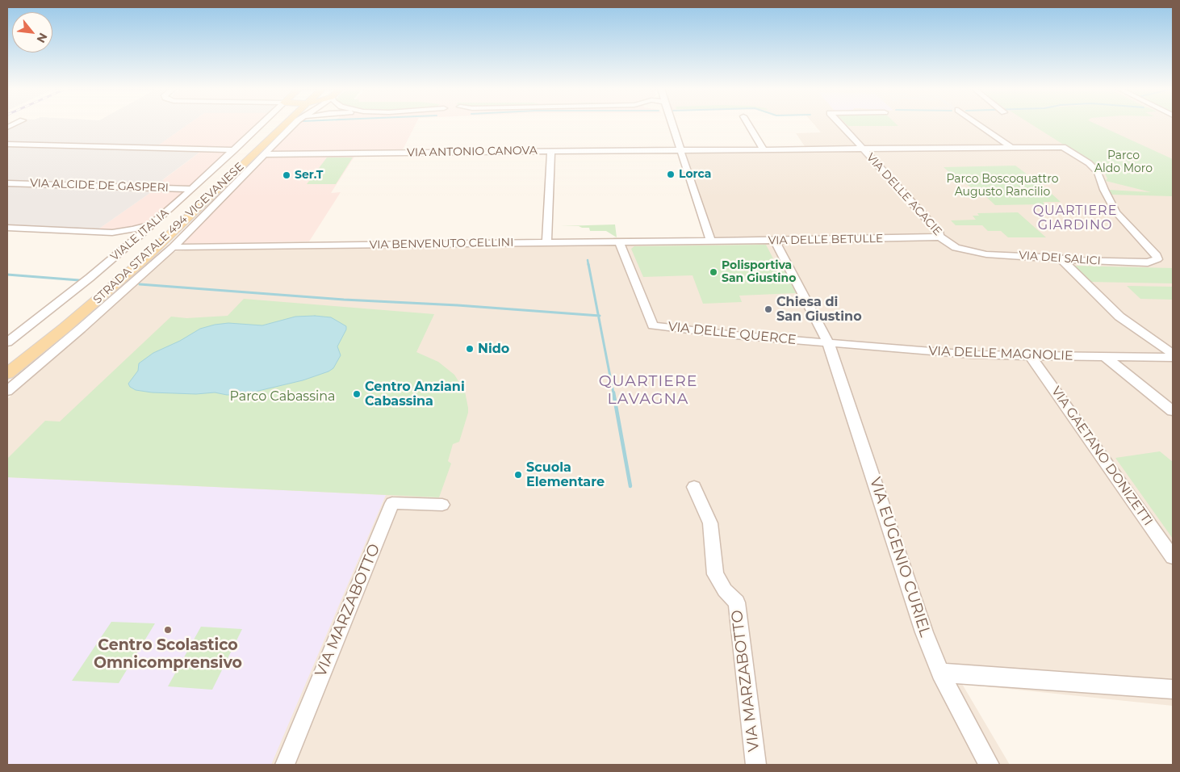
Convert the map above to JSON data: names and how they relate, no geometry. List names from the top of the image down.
{
  "streets": {
    "main road": ["STRADA STATALE 494 VIGEVANESE"],
    "street": [
      "VIA ANTONIO CANOVA",
      "VIA ALCIDE DE GASPERI",
      "VIA DELLE ACACIE",
      "VIALE ITALIA",
      "VIA DELLE BETULLE",
      "VIA BENVENUTO CELLINI",
      "VIA DEI SALICI",
      "VIA DELLE QUERCE",
      "VIA DELLE MAGNOLIE",
      "VIA GAETANO DONIZETTI",
      "VIA EUGENIO CURIEL",
      "VIA MARZABOTTO"
    ]
  },
  "crossings": [
    ["VIA ANTONIO CANOVA", "VIA DELLE ACACIE"],
    ["VIA ANTONIO CANOVA", "VIA DEI SALICI"],
    ["VIA ALCIDE DE GASPERI", "VIALE ITALIA"],
    ["VIA DELLE ACACIE", "VIA DELLE BETULLE"],
    ["VIA DELLE ACACIE", "VIA DEI SALICI"],
    ["VIA DELLE BETULLE", "VIA BENVENUTO CELLINI"],
    ["VIA DELLE BETULLE", "VIA EUGENIO CURIEL"],
    ["VIA BENVENUTO CELLINI", "VIA DELLE QUERCE"],
    ["VIA DELLE QUERCE", "VIA DELLE MAGNOLIE"],
    ["VIA DELLE QUERCE", "VIA EUGENIO CURIEL"],
    ["VIA DELLE MAGNOLIE", "VIA GAETANO DONIZETTI"],
    ["VIA DELLE MAGNOLIE", "VIA EUGENIO CURIEL"]
  ],
  "districts": ["QUARTIERE GIARDINO", "QUARTIERE LAVAGNA"],
  "parks": ["Parco Aldo Moro", "Parco Boscoquattro Augusto Rancilio", "Parco Cabassina"],
  "places": [
    "Lorca",
    "Ser.T",
    "Polisportiva San Giustino",
    "Chiesa di San Giustino",
    "Nido",
    "Centro Anziani Cabassina",
    "Scuola Elementare",
    "Centro Scolastico Omnicomprensivo"
  ],
  "north": "bottom right"
}
